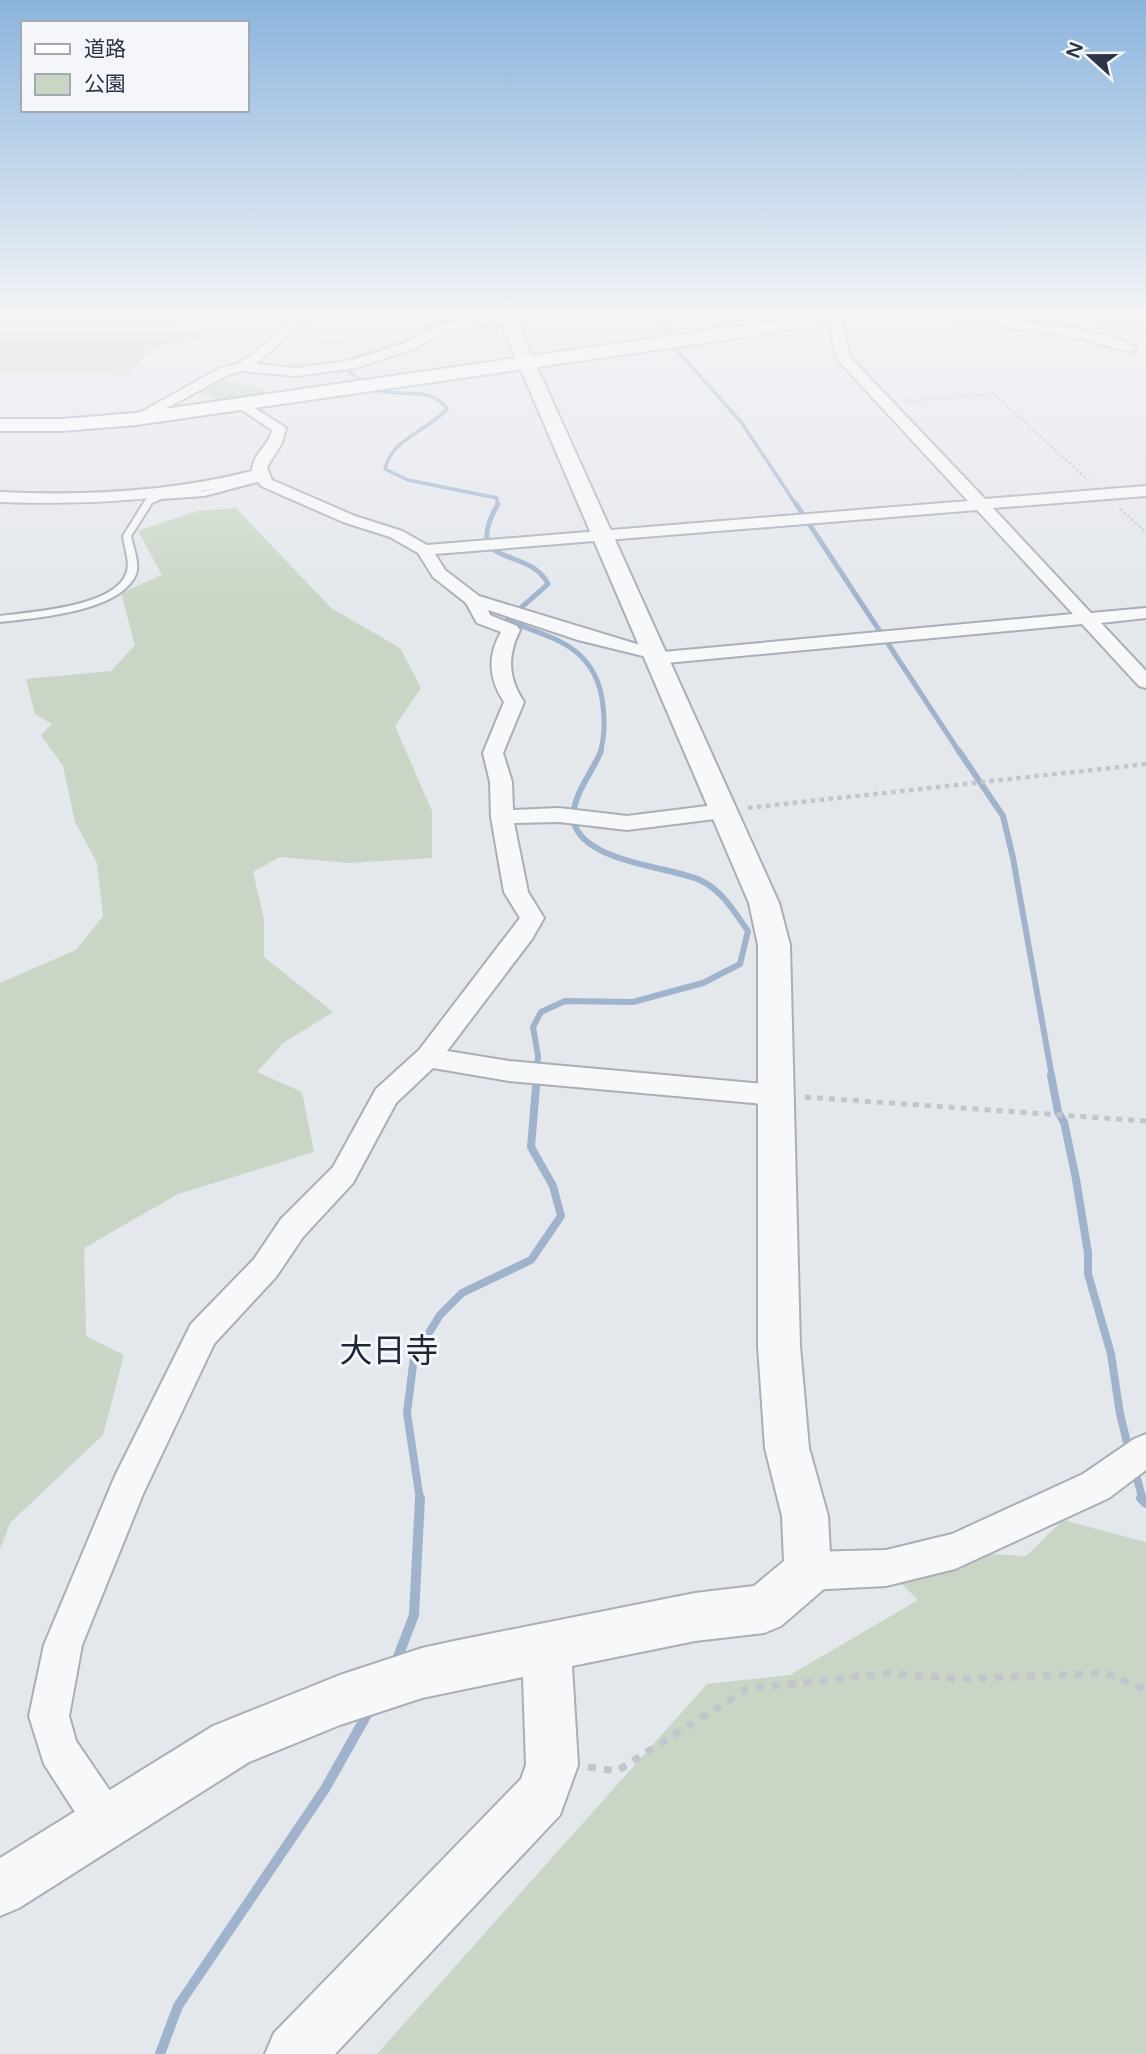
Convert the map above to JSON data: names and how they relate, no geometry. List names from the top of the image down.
{
  "districts": ["大日寺"],
  "legend": ["道路", "公園"],
  "north": "left"
}
